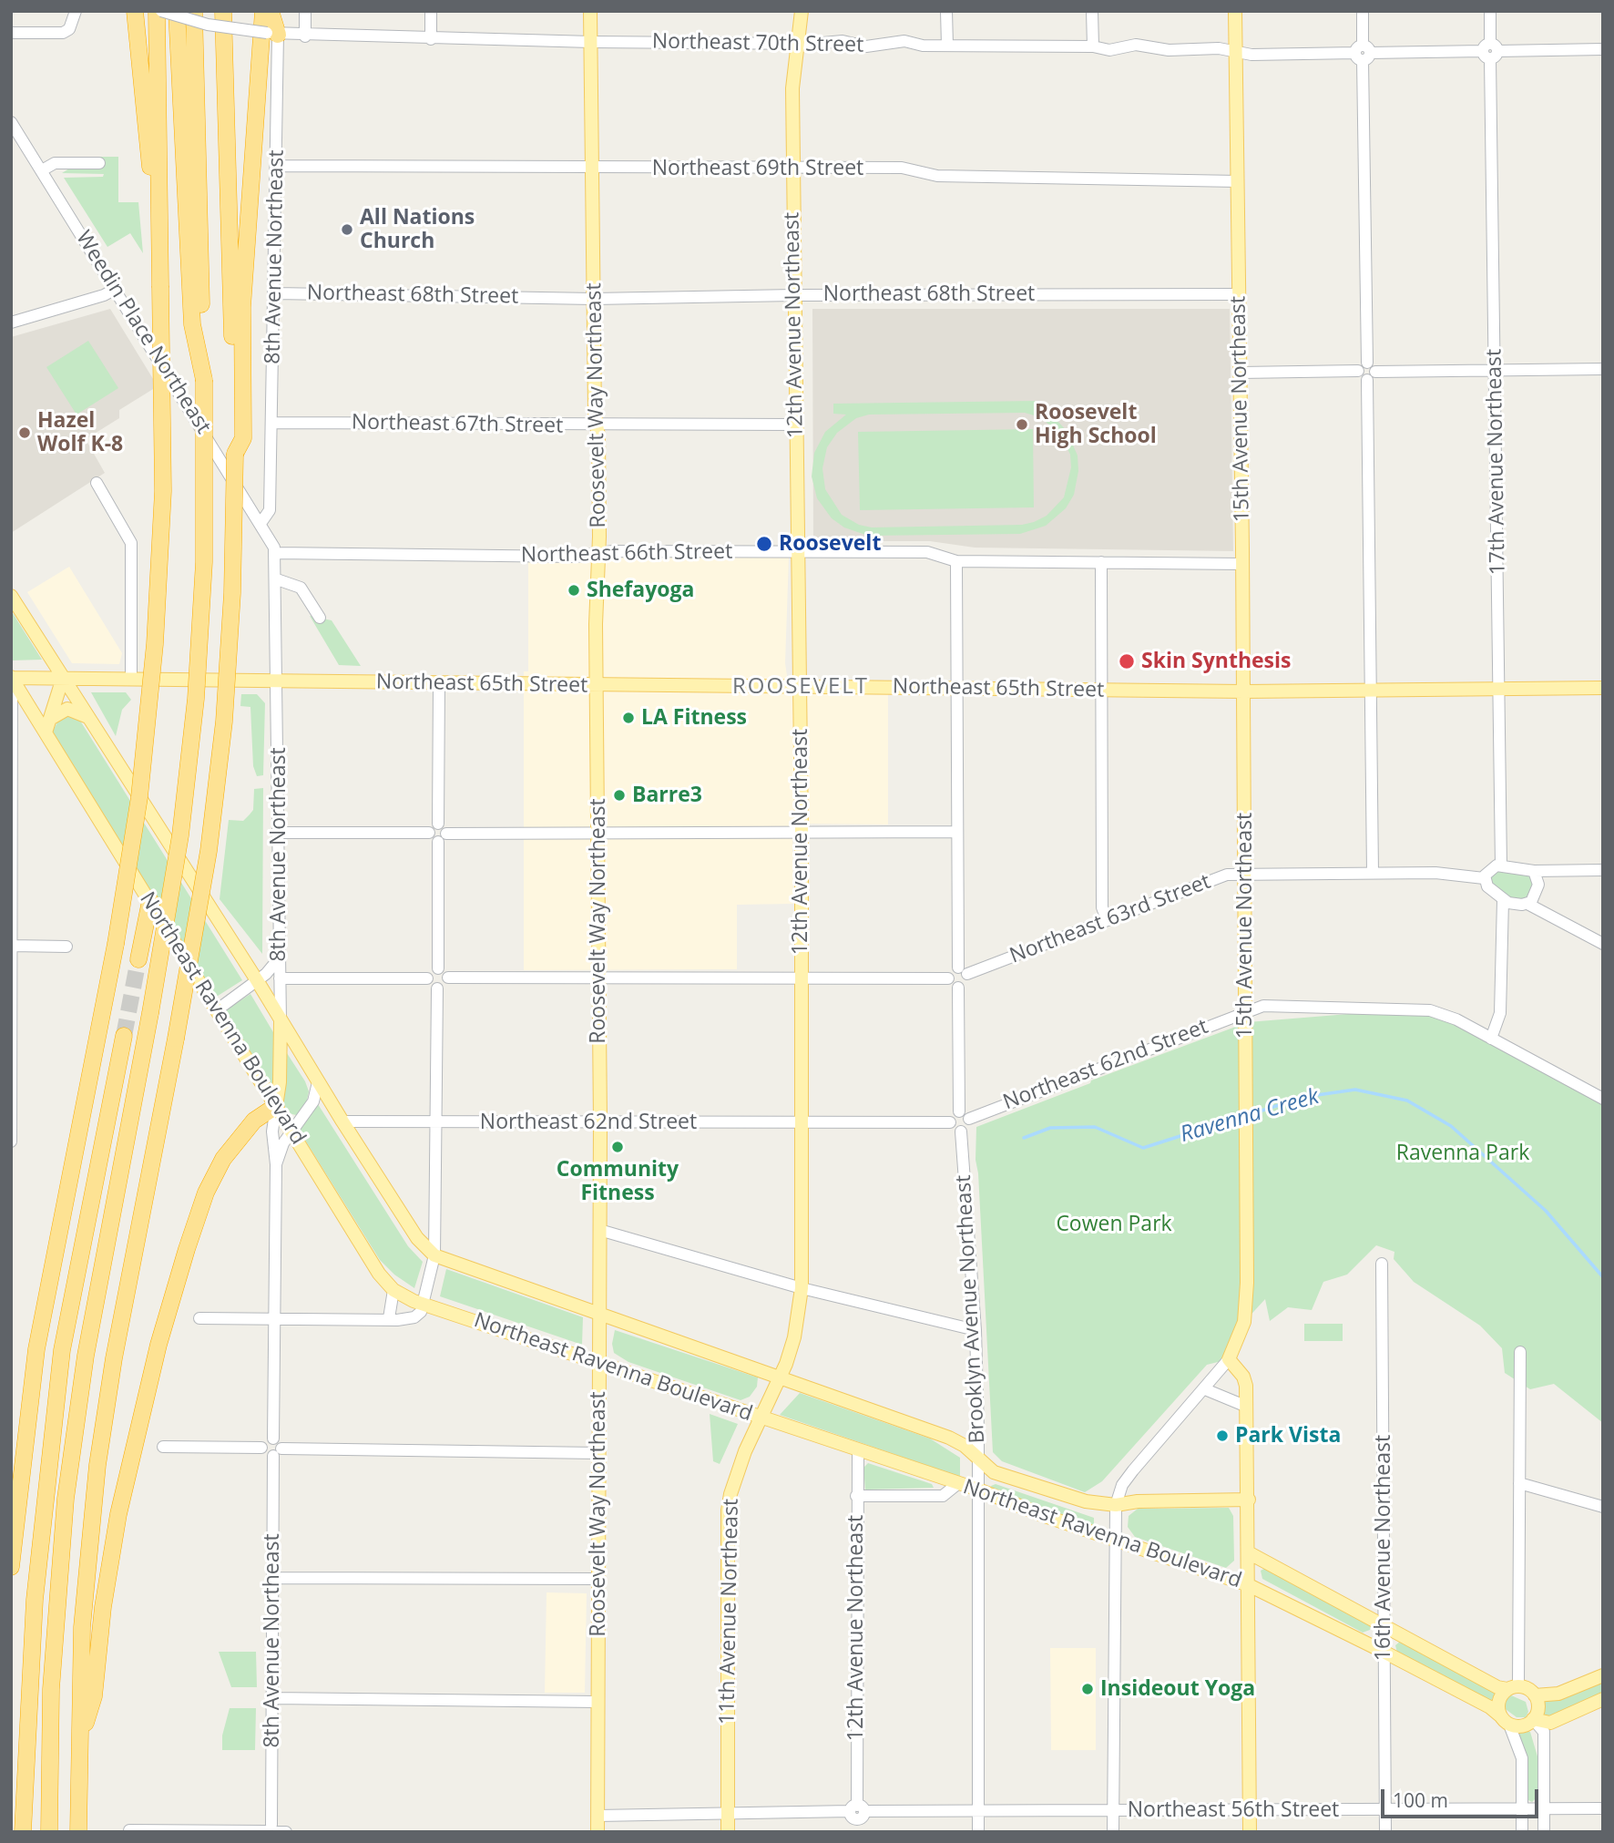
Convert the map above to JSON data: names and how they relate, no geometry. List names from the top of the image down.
{
  "streets": {
    "main road": [
      "8th Avenue Northeast",
      "12th Avenue Northeast",
      "Roosevelt Way Northeast",
      "15th Avenue Northeast",
      "Northeast 65th Street",
      "Northeast Ravenna Boulevard",
      "11th Avenue Northeast"
    ],
    "street": [
      "Northeast 70th Street",
      "Northeast 69th Street",
      "Northeast 68th Street",
      "Weedin Place Northeast",
      "Northeast 67th Street",
      "17th Avenue Northeast",
      "Northeast 66th Street",
      "Northeast 63rd Street",
      "Northeast 62nd Street",
      "Brooklyn Avenue Northeast",
      "16th Avenue Northeast",
      "Northeast 56th Street"
    ]
  },
  "crossings": [
    ["Northeast 70th Street", "8th Avenue Northeast"],
    ["Northeast 70th Street", "12th Avenue Northeast"],
    ["Northeast 70th Street", "Roosevelt Way Northeast"],
    ["Northeast 70th Street", "15th Avenue Northeast"],
    ["Northeast 70th Street", "17th Avenue Northeast"],
    ["Northeast 69th Street", "8th Avenue Northeast"],
    ["Northeast 69th Street", "12th Avenue Northeast"],
    ["Northeast 69th Street", "Roosevelt Way Northeast"],
    ["Northeast 69th Street", "15th Avenue Northeast"],
    ["8th Avenue Northeast", "Northeast 68th Street"],
    ["8th Avenue Northeast", "Weedin Place Northeast"],
    ["8th Avenue Northeast", "Northeast 67th Street"],
    ["8th Avenue Northeast", "Northeast 66th Street"],
    ["8th Avenue Northeast", "Northeast 65th Street"],
    ["8th Avenue Northeast", "Northeast Ravenna Boulevard"],
    ["Northeast 68th Street", "12th Avenue Northeast"],
    ["Northeast 68th Street", "Roosevelt Way Northeast"],
    ["Northeast 68th Street", "15th Avenue Northeast"],
    ["12th Avenue Northeast", "Northeast 67th Street"],
    ["12th Avenue Northeast", "Northeast 66th Street"],
    ["12th Avenue Northeast", "Northeast 65th Street"],
    ["12th Avenue Northeast", "Northeast Ravenna Boulevard"],
    ["12th Avenue Northeast", "Northeast 62nd Street"],
    ["12th Avenue Northeast", "11th Avenue Northeast"],
    ["12th Avenue Northeast", "Northeast 56th Street"],
    ["Weedin Place Northeast", "Northeast 66th Street"],
    ["Roosevelt Way Northeast", "Northeast 67th Street"],
    ["Roosevelt Way Northeast", "Northeast 66th Street"],
    ["Roosevelt Way Northeast", "Northeast 65th Street"],
    ["Roosevelt Way Northeast", "Northeast Ravenna Boulevard"],
    ["Roosevelt Way Northeast", "Northeast 62nd Street"],
    ["Roosevelt Way Northeast", "Northeast 56th Street"],
    ["15th Avenue Northeast", "Northeast 66th Street"],
    ["15th Avenue Northeast", "Northeast 65th Street"],
    ["15th Avenue Northeast", "Northeast 63rd Street"],
    ["15th Avenue Northeast", "Northeast 62nd Street"],
    ["17th Avenue Northeast", "Northeast 65th Street"],
    ["17th Avenue Northeast", "Northeast 63rd Street"],
    ["Northeast 65th Street", "Northeast Ravenna Boulevard"],
    ["Northeast Ravenna Boulevard", "Northeast 62nd Street"],
    ["Northeast Ravenna Boulevard", "Brooklyn Avenue Northeast"],
    ["Northeast Ravenna Boulevard", "16th Avenue Northeast"],
    ["Northeast Ravenna Boulevard", "11th Avenue Northeast"],
    ["Northeast 62nd Street", "Brooklyn Avenue Northeast"],
    ["Brooklyn Avenue Northeast", "Northeast 56th Street"],
    ["16th Avenue Northeast", "Northeast 56th Street"],
    ["11th Avenue Northeast", "Northeast 56th Street"]
  ],
  "districts": ["ROOSEVELT"],
  "water": ["Ravenna Creek"],
  "parks": ["Ravenna Park", "Cowen Park"],
  "places": [
    "All Nations Church",
    "Roosevelt High School",
    "Hazel Wolf K-8",
    "Roosevelt",
    "Shefayoga",
    "Skin Synthesis",
    "LA Fitness",
    "Barre3",
    "Community Fitness",
    "Park Vista",
    "Insideout Yoga"
  ],
  "scale_bar": "100 m"
}
